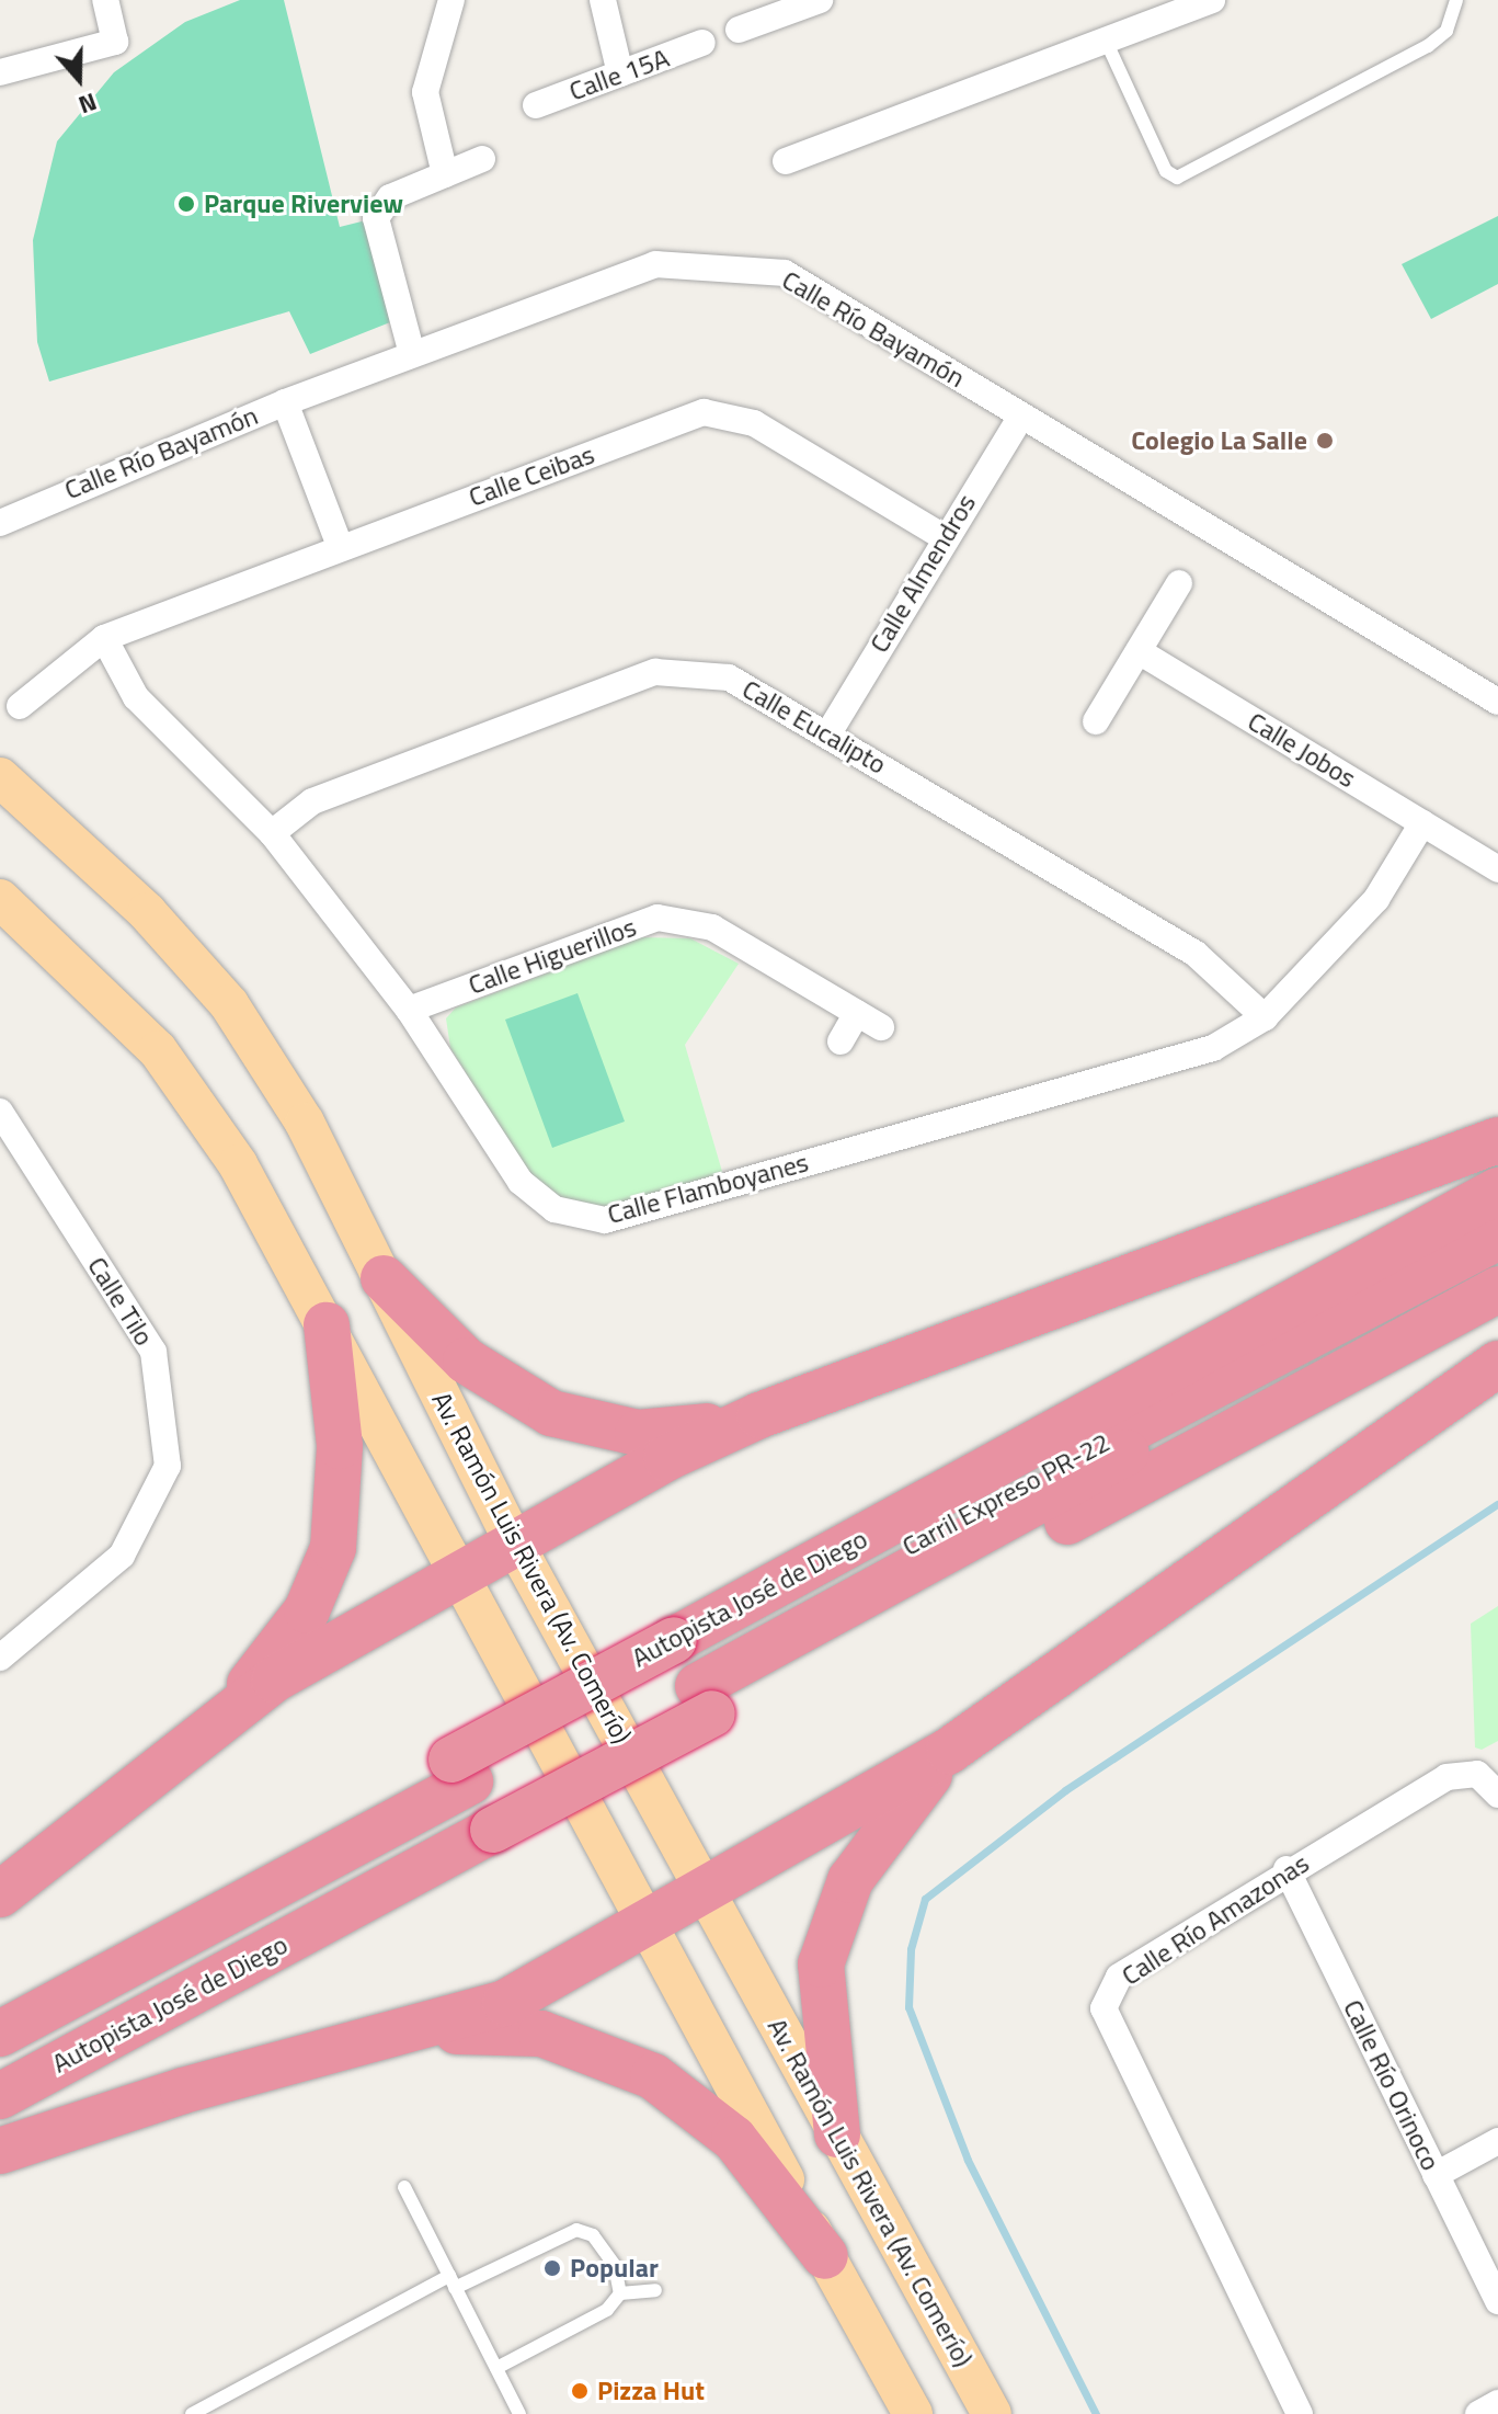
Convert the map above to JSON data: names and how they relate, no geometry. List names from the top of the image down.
{
  "streets": {
    "highway": ["Carril Expreso PR-22", "Autopista José de Diego"],
    "main road": ["Av. Ramón Luis Rivera (Av. Comerío)"],
    "street": [
      "Calle 15A",
      "Calle Río Bayamón",
      "Calle Ceibas",
      "Calle Almendros",
      "Calle Eucalipto",
      "Calle Jobos",
      "Calle Higuerillos",
      "Calle Flamboyanes",
      "Calle Tilo",
      "Calle Río Amazonas",
      "Calle Río Orinoco"
    ]
  },
  "crossings": [
    ["Calle Río Bayamón", "Calle Almendros"],
    ["Calle Ceibas", "Calle Almendros"],
    ["Calle Ceibas", "Calle Flamboyanes"],
    ["Calle Almendros", "Calle Eucalipto"],
    ["Calle Eucalipto", "Calle Flamboyanes"],
    ["Calle Jobos", "Calle Flamboyanes"],
    ["Calle Higuerillos", "Calle Flamboyanes"],
    ["Carril Expreso PR-22", "Autopista José de Diego"],
    ["Calle Río Amazonas", "Calle Río Orinoco"]
  ],
  "places": [
    "Parque Riverview",
    "Colegio La Salle",
    "Popular",
    "Pizza Hut"
  ],
  "north": "bottom"
}
